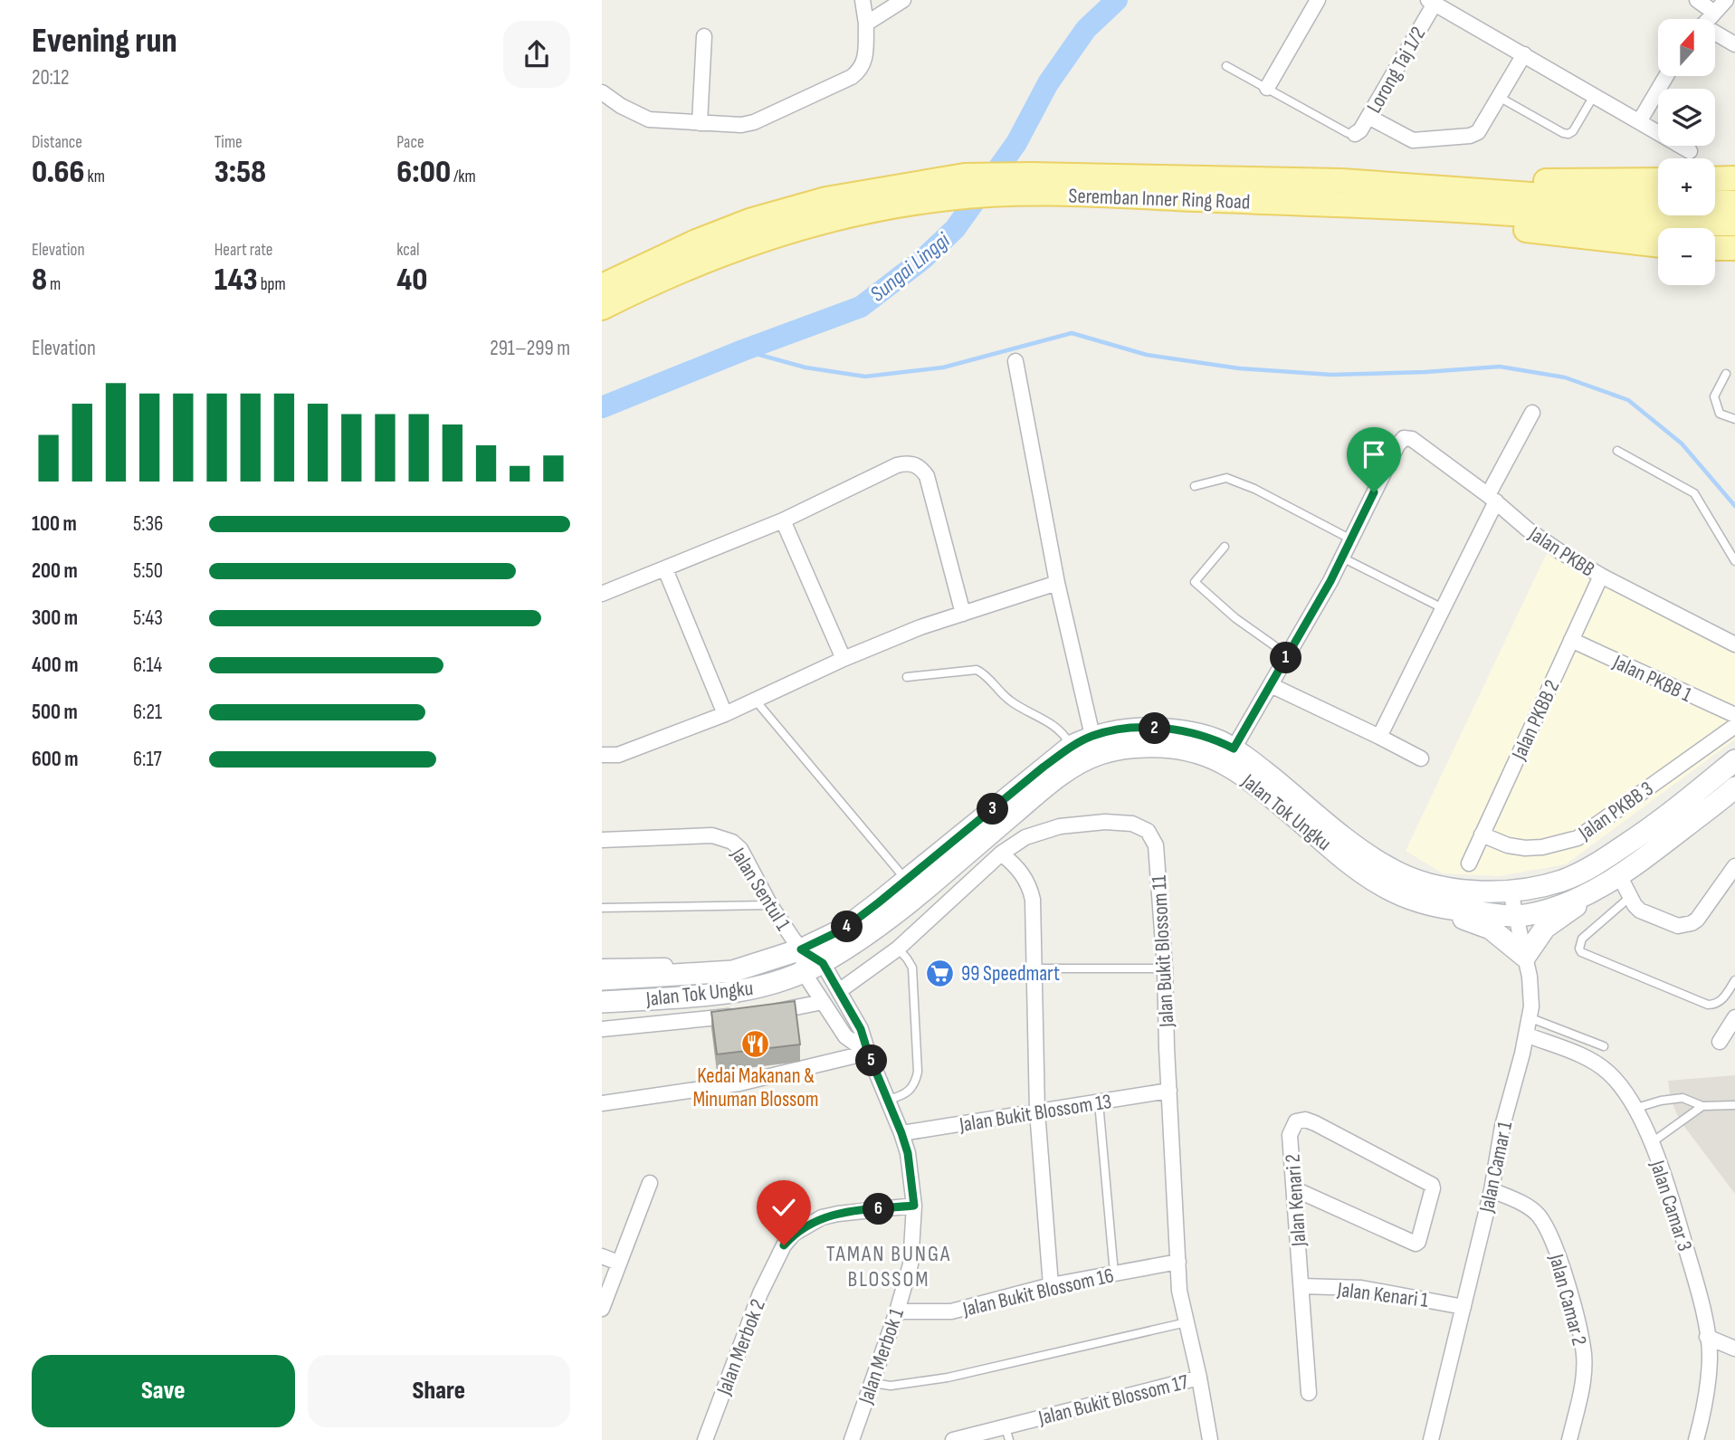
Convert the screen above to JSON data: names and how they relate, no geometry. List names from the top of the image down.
{
  "streets": {
    "main road": ["Seremban Inner Ring Road", "Jalan Tok Ungku"],
    "street": [
      "Lorong Taj 1/2",
      "Jalan PKBB",
      "Jalan PKBB 1",
      "Jalan PKBB 2",
      "Jalan PKBB 3",
      "Jalan Sentul 1",
      "Jalan Bukit Blossom 11",
      "Jalan Bukit Blossom 13",
      "Jalan Camar 1",
      "Jalan Kenari 2",
      "Jalan Camar 3",
      "Jalan Bukit Blossom 16",
      "Jalan Kenari 1",
      "Jalan Camar 2",
      "Jalan Merbok 2",
      "Jalan Merbok 1",
      "Jalan Bukit Blossom 17"
    ]
  },
  "crossings": [
    ["Jalan PKBB", "Jalan PKBB 2"],
    ["Jalan PKBB 1", "Jalan PKBB 2"],
    ["Jalan PKBB 2", "Jalan PKBB 3"],
    ["Jalan Tok Ungku", "Jalan Sentul 1"],
    ["Jalan Tok Ungku", "Jalan Camar 1"],
    ["Jalan Tok Ungku", "Jalan Merbok 1"],
    ["Jalan Sentul 1", "Jalan Merbok 1"],
    ["Jalan Bukit Blossom 11", "Jalan Bukit Blossom 13"],
    ["Jalan Bukit Blossom 11", "Jalan Bukit Blossom 16"],
    ["Jalan Bukit Blossom 11", "Jalan Merbok 1"],
    ["Jalan Bukit Blossom 11", "Jalan Bukit Blossom 17"],
    ["Jalan Bukit Blossom 13", "Jalan Merbok 1"],
    ["Jalan Camar 1", "Jalan Camar 3"],
    ["Jalan Camar 1", "Jalan Kenari 1"],
    ["Jalan Camar 1", "Jalan Camar 2"],
    ["Jalan Kenari 2", "Jalan Kenari 1"],
    ["Jalan Bukit Blossom 16", "Jalan Merbok 1"],
    ["Jalan Merbok 2", "Jalan Merbok 1"]
  ],
  "districts": ["TAMAN BUNGA BLOSSOM"],
  "water": ["Sungai Linggi"],
  "places": {
    "supermarket": ["99 Speedmart"],
    "restaurant": ["Kedai Makanan & Minuman Blossom"]
  },
  "north": "top",
  "page": {
    "heading": ["Evening run", "20:12"],
    "map_buttons": ["+", "−"],
    "stats": [
      ["Distance", "0.66 km"],
      ["Time", "3:58"],
      ["Pace", "6:00 /km"],
      ["Elevation", "8 m"],
      ["Heart rate", "143 bpm"],
      ["kcal", "40"]
    ],
    "chart": ["Elevation", "291–299 m"],
    "list": [
      {
        "name": "100 m",
        "note": "5:36"
      },
      {
        "name": "200 m",
        "note": "5:50"
      },
      {
        "name": "300 m",
        "note": "5:43"
      },
      {
        "name": "400 m",
        "note": "6:14"
      },
      {
        "name": "500 m",
        "note": "6:21"
      },
      {
        "name": "600 m",
        "note": "6:17"
      }
    ],
    "pins": [
      "1",
      "2",
      "3",
      "4",
      "5",
      "6"
    ],
    "buttons": ["Save", "Share"]
  }
}
